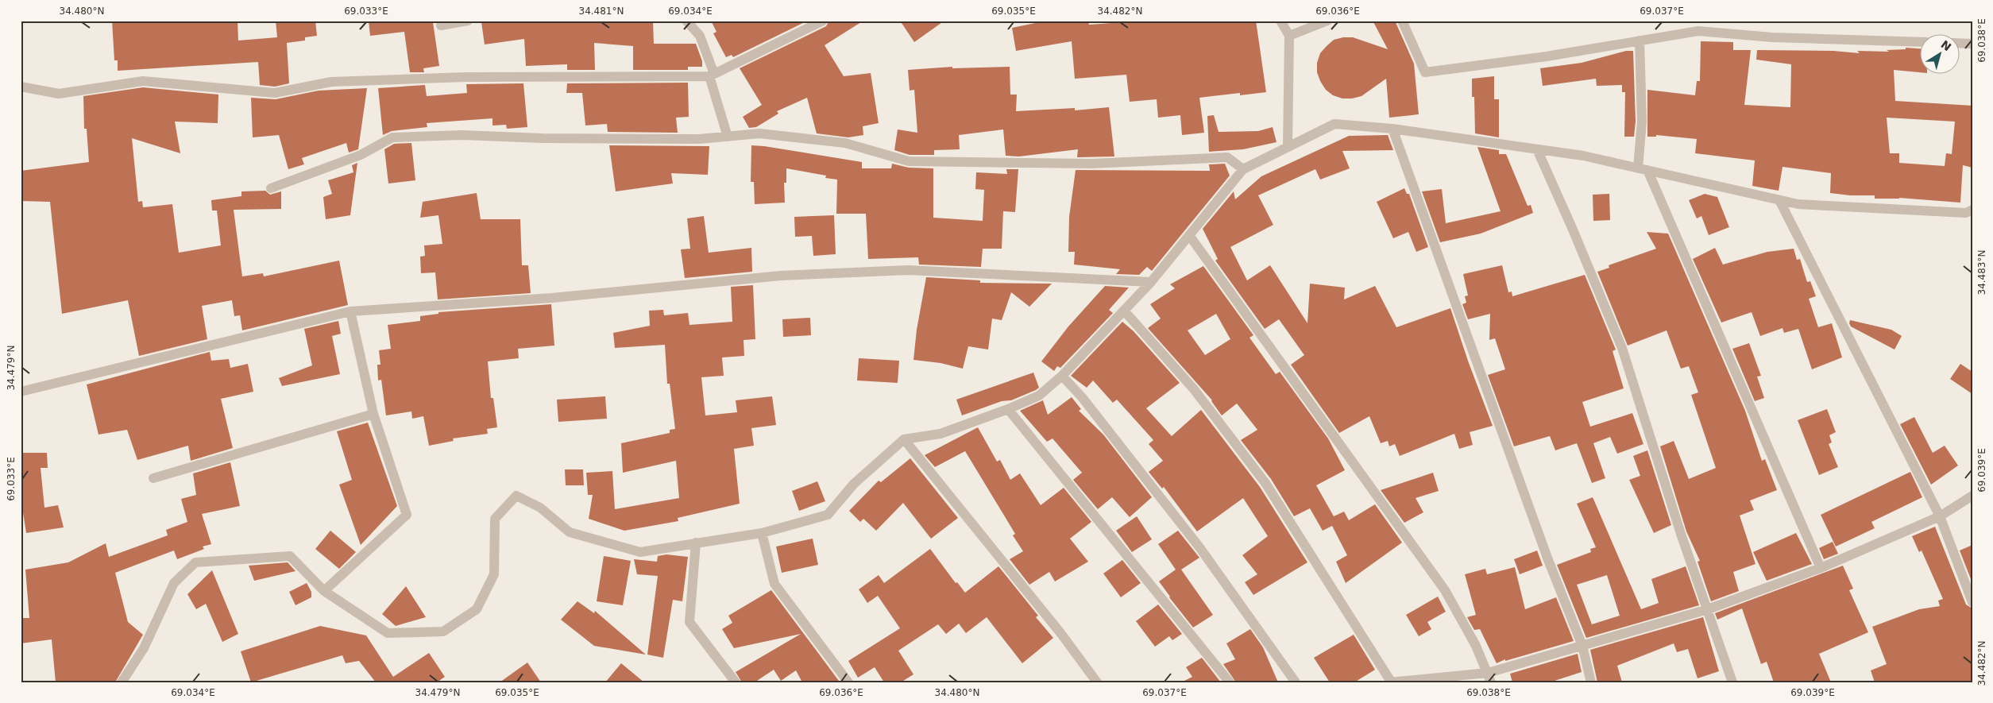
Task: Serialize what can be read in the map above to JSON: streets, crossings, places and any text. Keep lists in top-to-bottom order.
{
  "north": "top right",
  "coordinates": [
    "34.480°N",
    "69.033°E",
    "34.481°N",
    "69.034°E",
    "69.035°E",
    "34.482°N",
    "69.036°E",
    "69.037°E",
    "69.038°E",
    "34.483°N",
    "34.479°N",
    "69.039°E"
  ]
}
